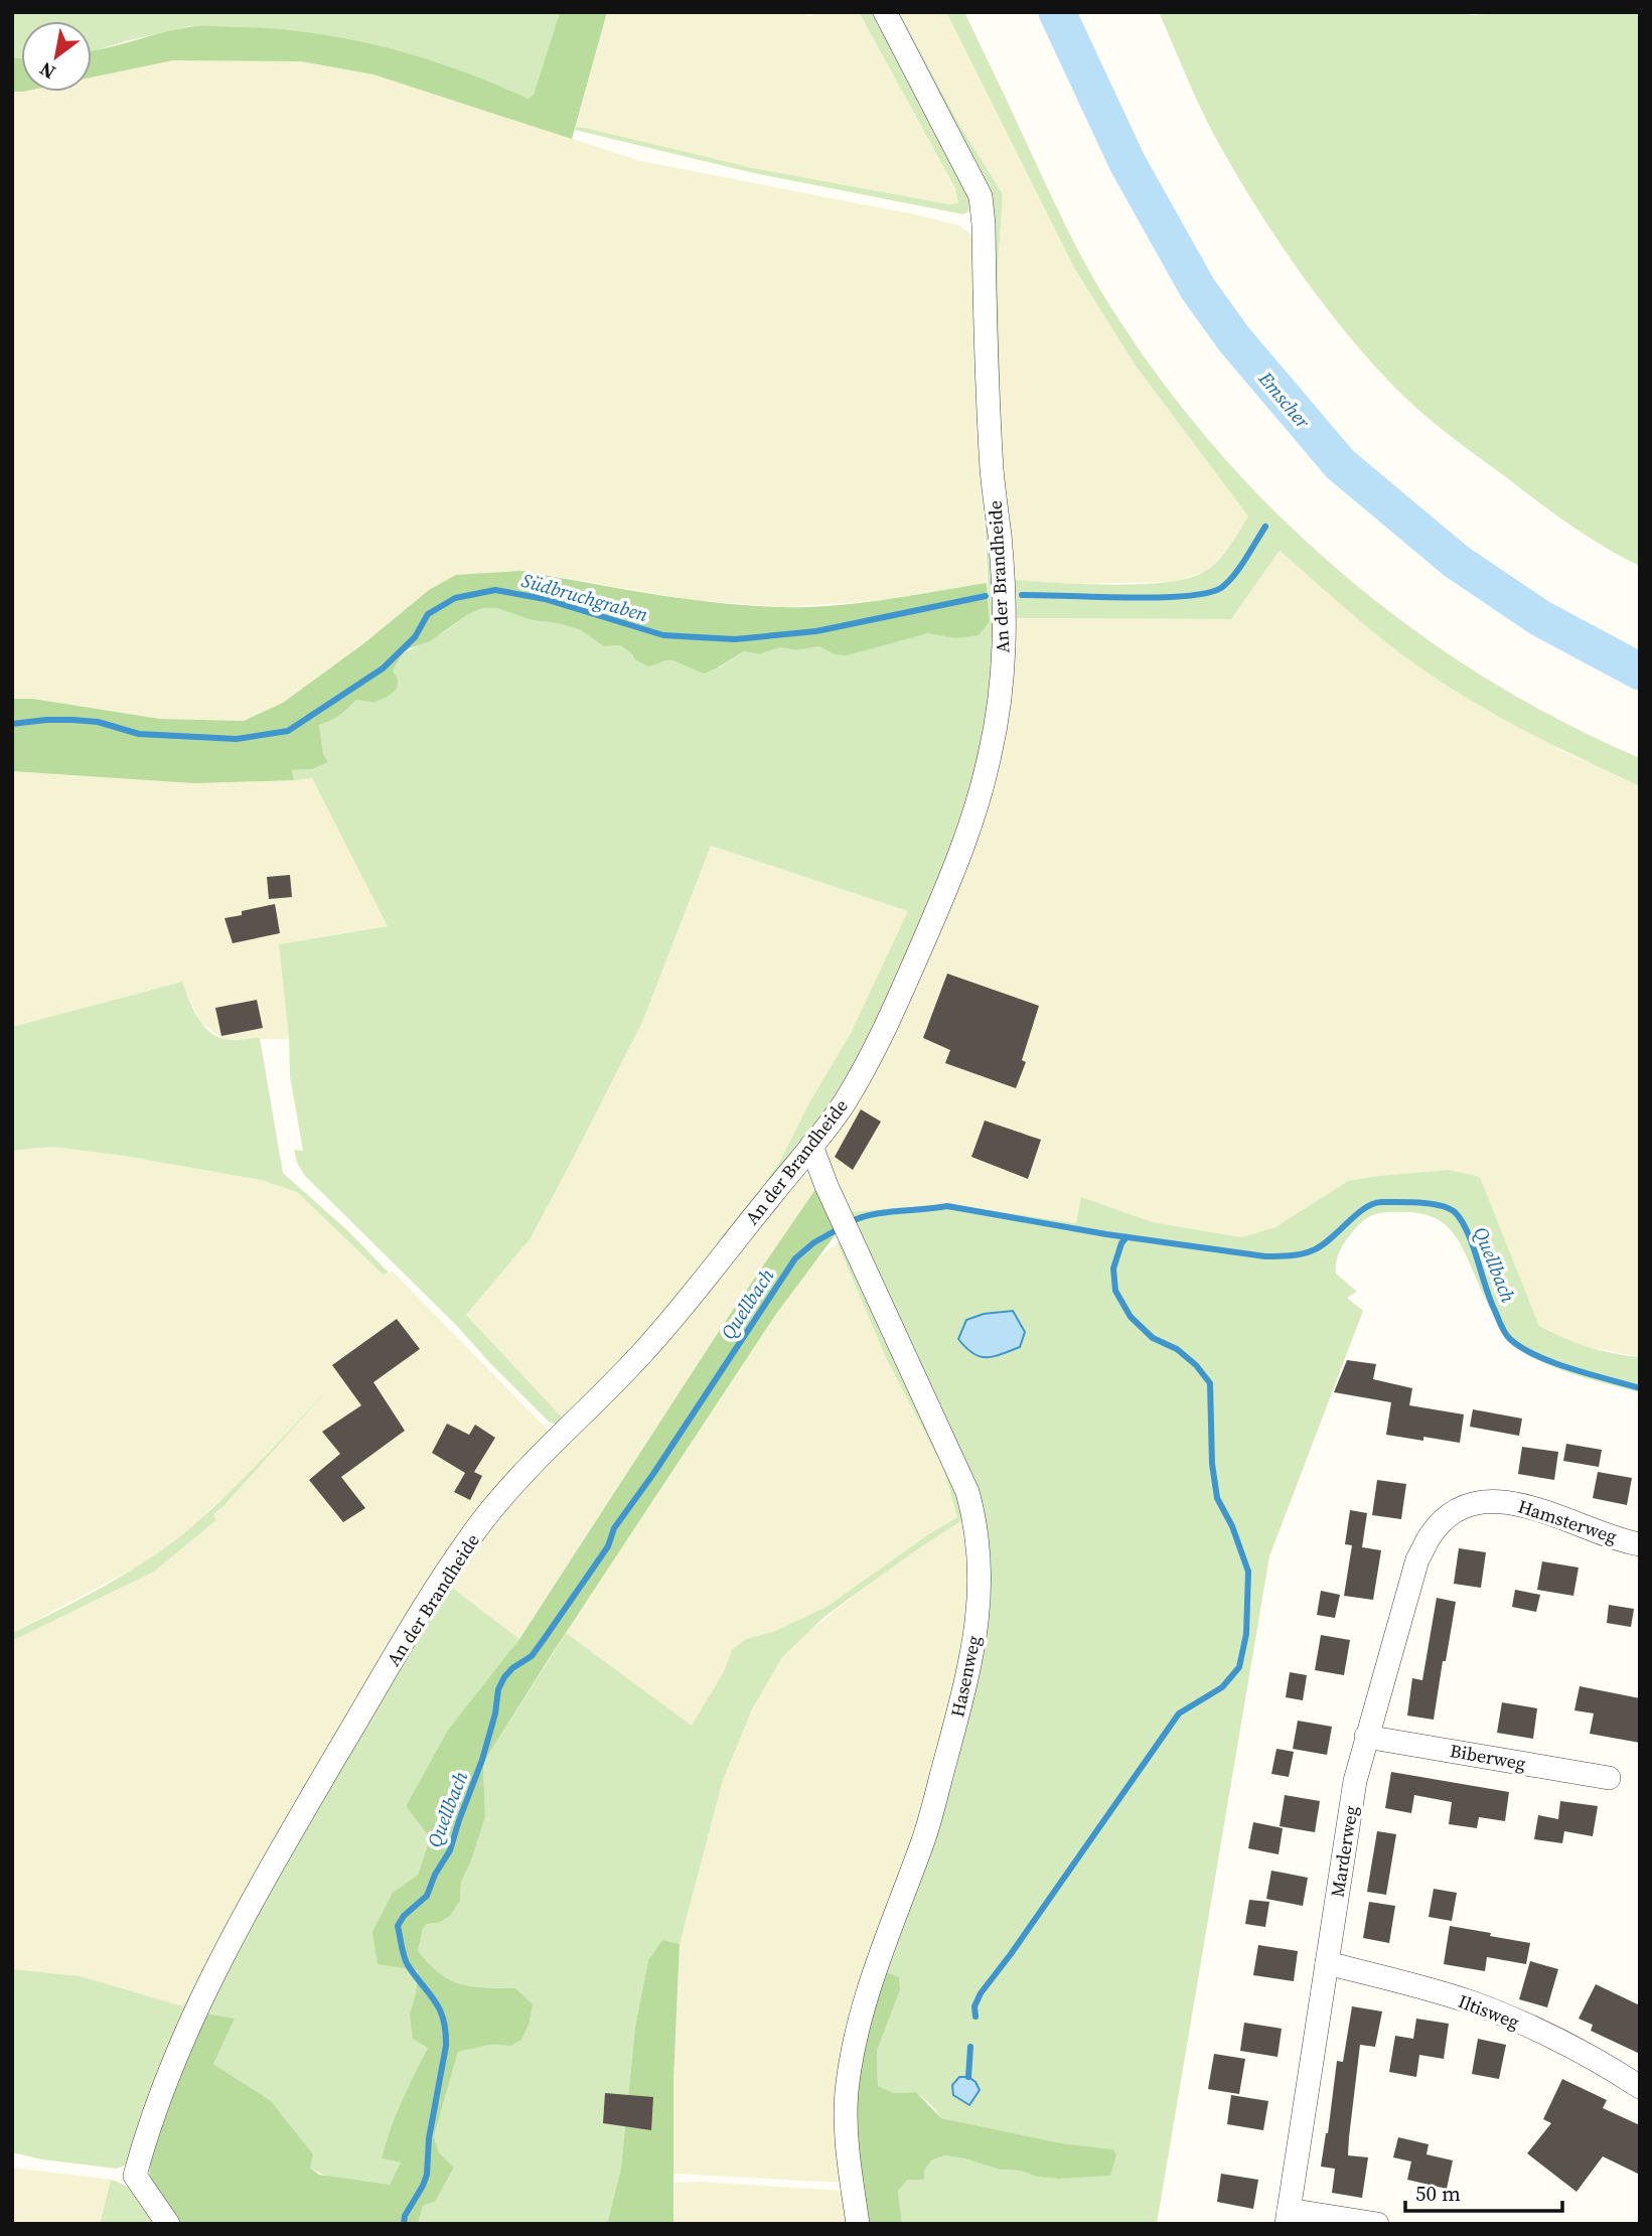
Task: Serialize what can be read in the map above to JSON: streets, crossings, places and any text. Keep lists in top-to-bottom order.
{
  "streets": {
    "street": [
      "An der Brandheide",
      "Hamsterweg",
      "Hasenweg",
      "Biberweg",
      "Marderweg",
      "Iltisweg"
    ]
  },
  "crossings": [
    ["An der Brandheide", "Hasenweg"],
    ["Hamsterweg", "Marderweg"],
    ["Biberweg", "Marderweg"],
    ["Marderweg", "Iltisweg"]
  ],
  "water": ["Emscher", "Südbruchgraben", "Quellbach"],
  "scale_bar": "50 m",
  "north": "bottom left"
}
